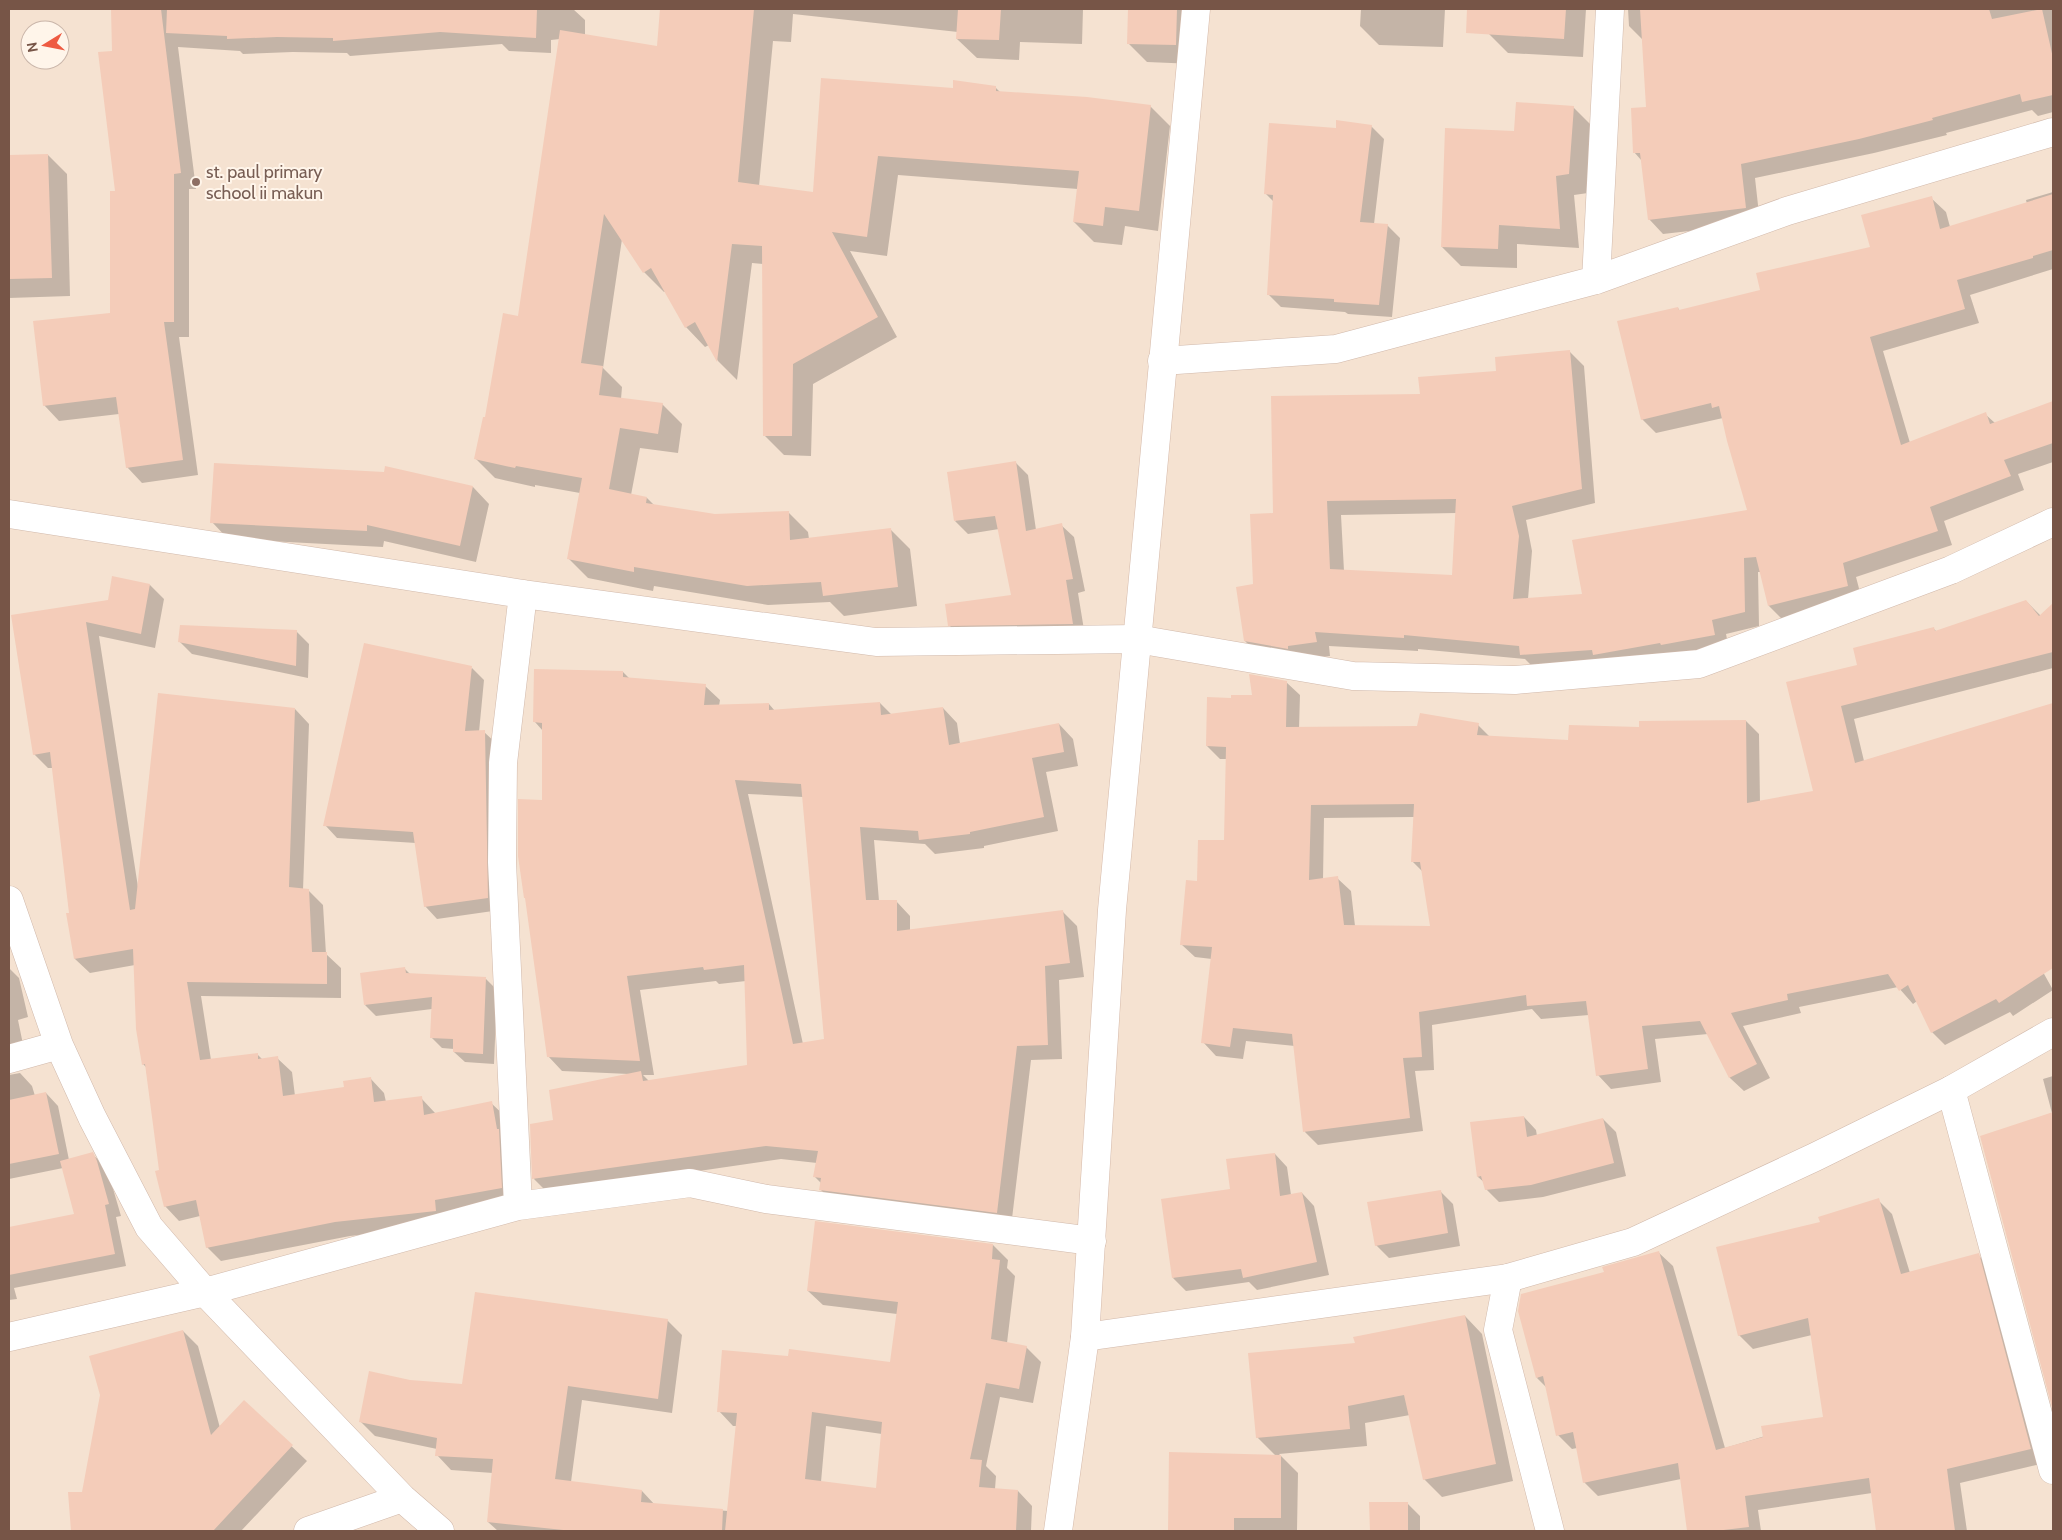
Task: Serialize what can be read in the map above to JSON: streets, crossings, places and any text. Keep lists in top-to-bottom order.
{
  "places": ["st. paul primary school ii makun"],
  "north": "left"
}
